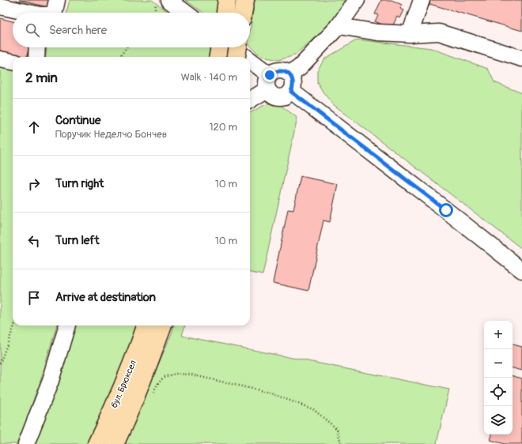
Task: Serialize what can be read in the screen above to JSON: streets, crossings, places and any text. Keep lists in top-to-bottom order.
{
  "streets": {
    "main road": ["бул. Брюксел"]
  },
  "page": {
    "search": "Search here",
    "heading": ["2 min", "Walk · 140 m"],
    "list": [
      ["Continue", "Поручик Неделчо Бончев", "120 m"],
      ["Turn right", "10 m"],
      ["Turn left", "10 m"],
      "Arrive at destination"
    ],
    "map_buttons": ["+", "−"]
  }
}
